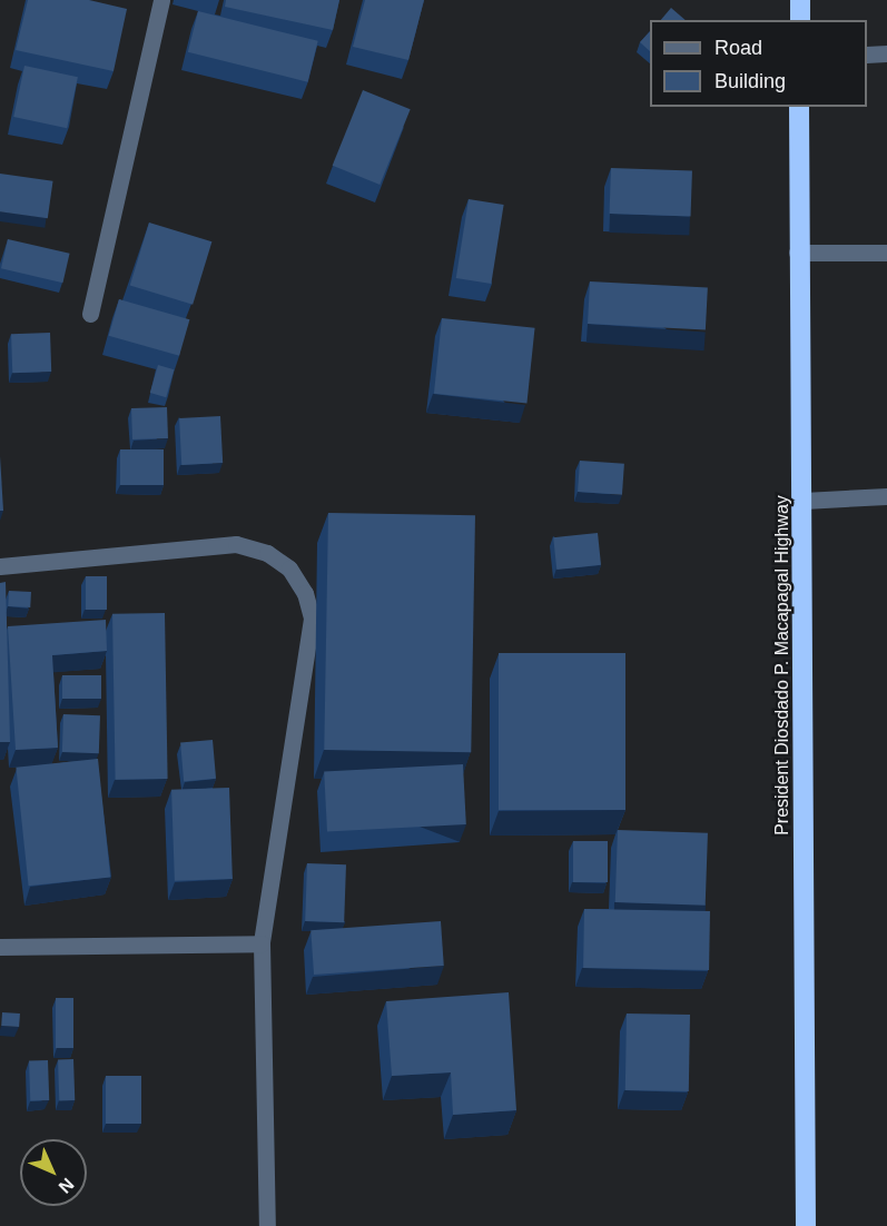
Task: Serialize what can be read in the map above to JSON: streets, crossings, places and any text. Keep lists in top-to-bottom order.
{
  "streets": {
    "highway": ["President Diosdado P. Macapagal Highway"]
  },
  "legend": ["Road", "Building"],
  "north": "bottom right"
}
